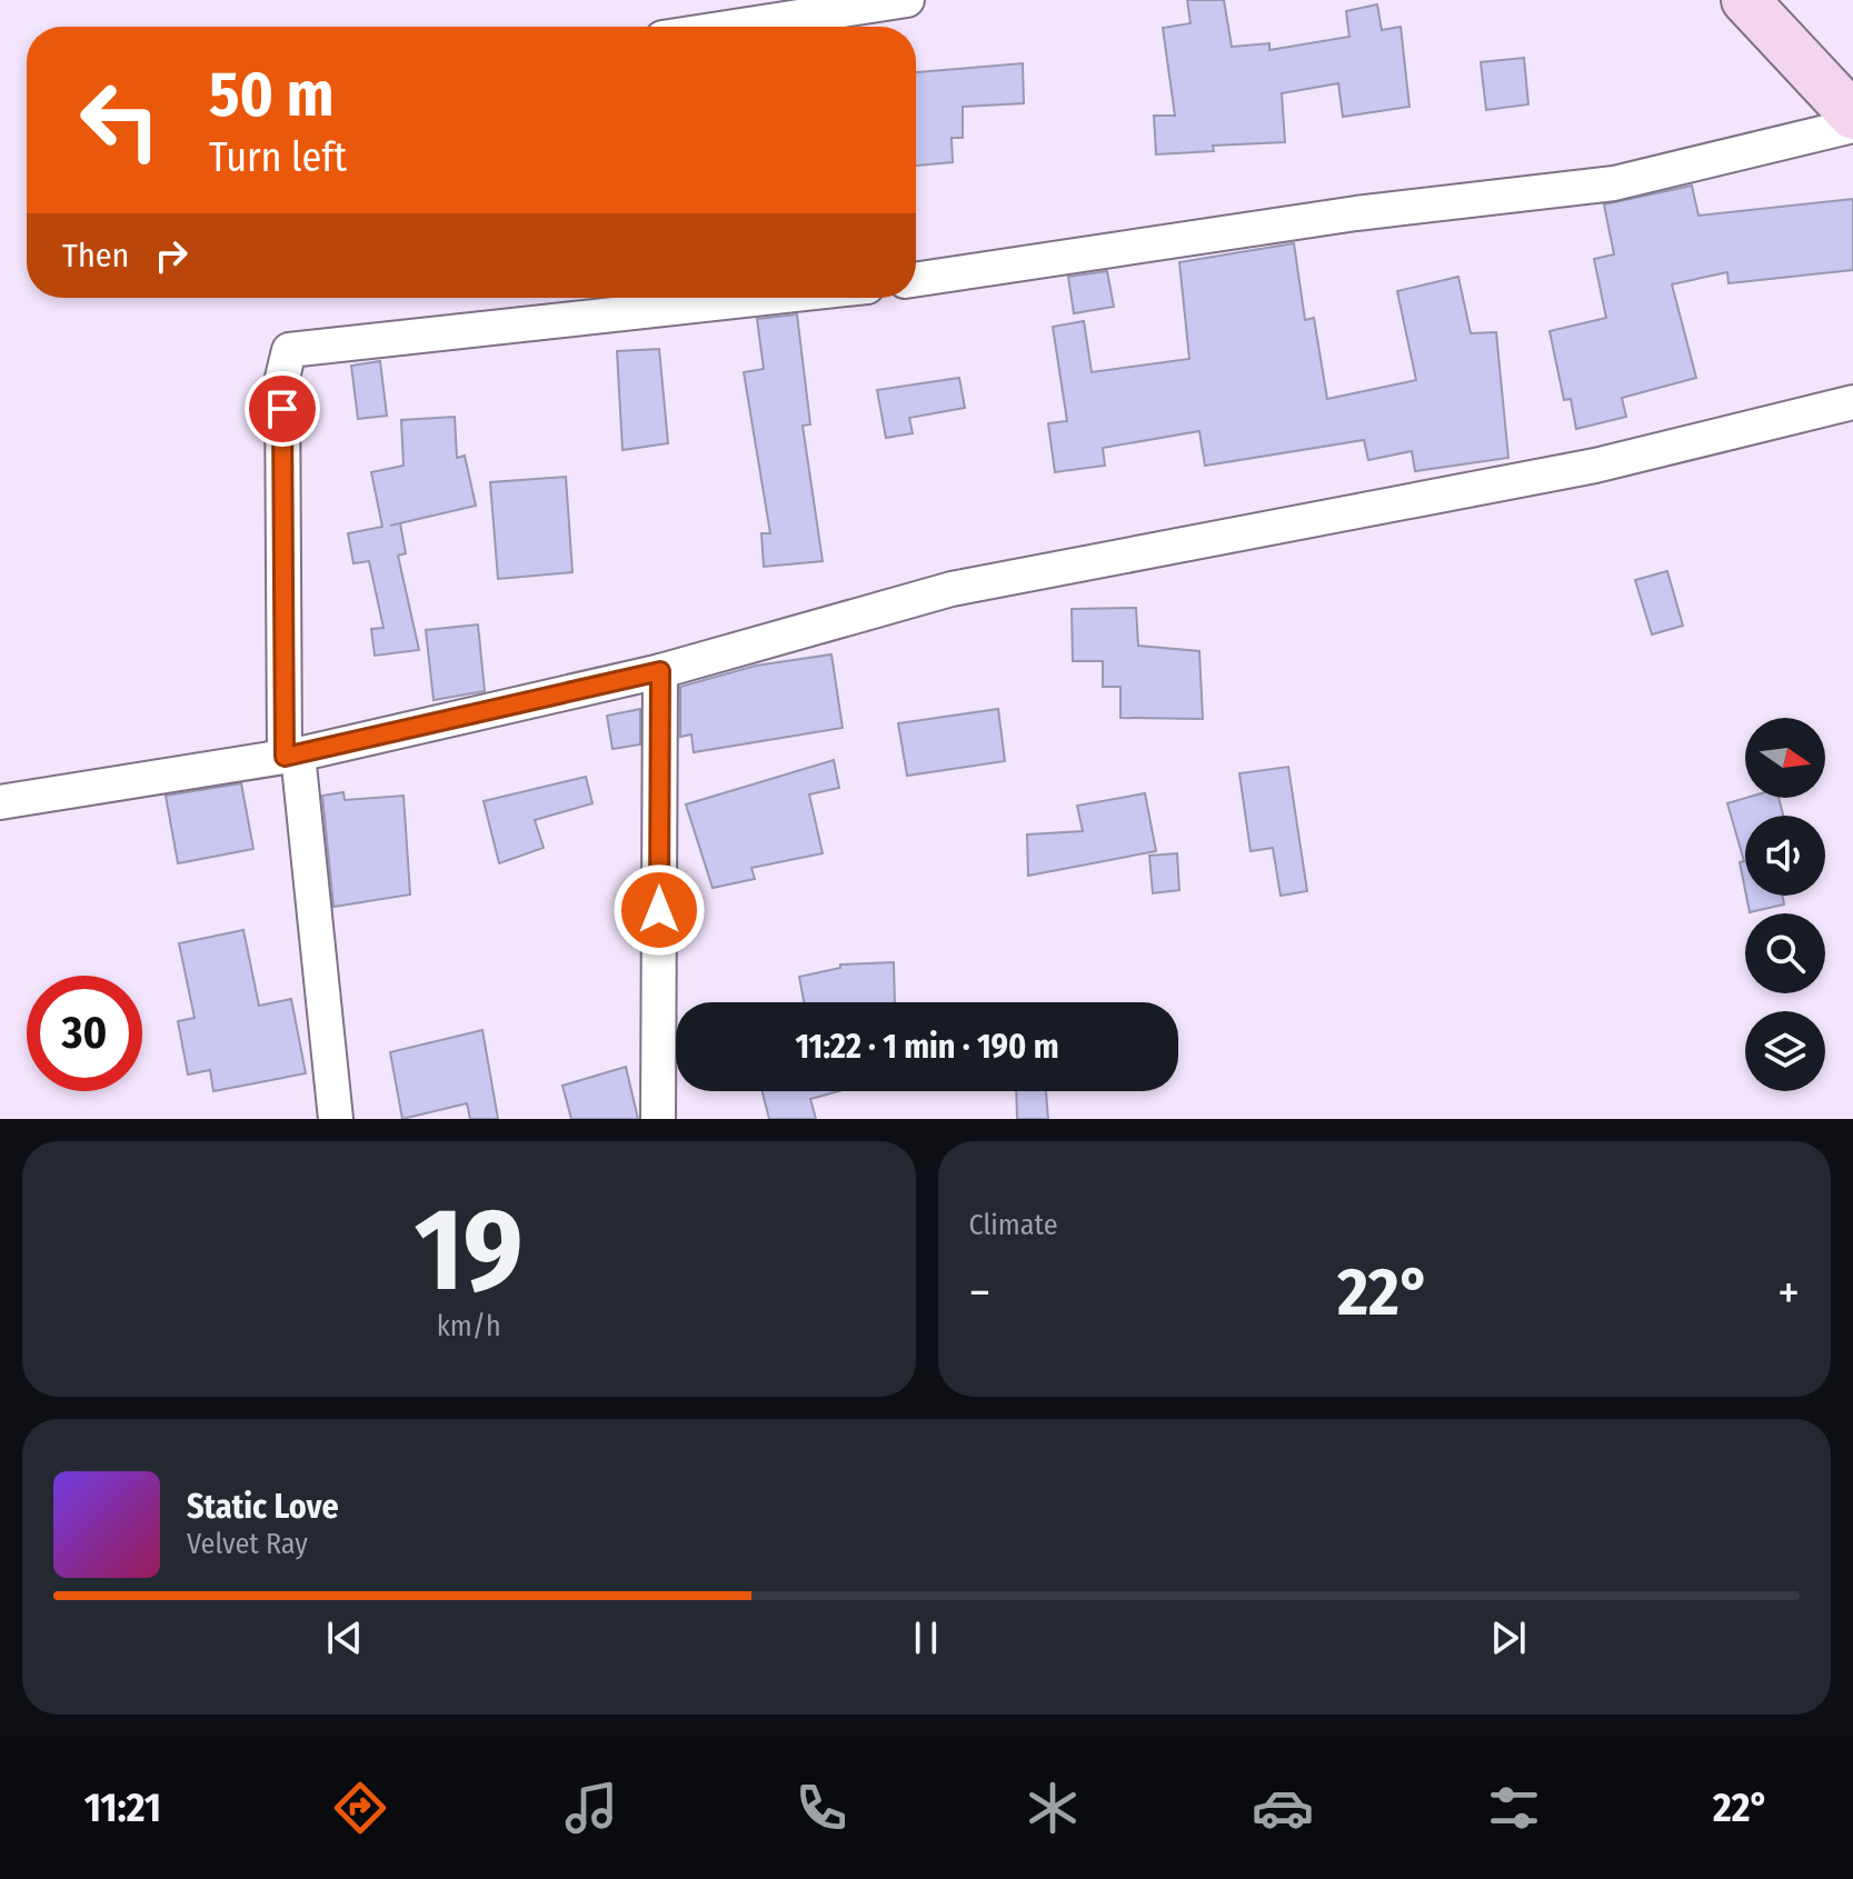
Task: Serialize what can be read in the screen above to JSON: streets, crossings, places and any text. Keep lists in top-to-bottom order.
{
  "north": "right",
  "page": {
    "turn": ["50 m", "Turn left"],
    "then": "Then",
    "limit": "30",
    "trip": "11:22 · 1 min · 190 m",
    "tile": [
      ["19", "km/h"],
      "Climate"
    ],
    "heat": ["−", "22°", "+"],
    "song": ["Static Love", "Velvet Ray"],
    "tabs": ["11:21", "22°"]
  }
}
